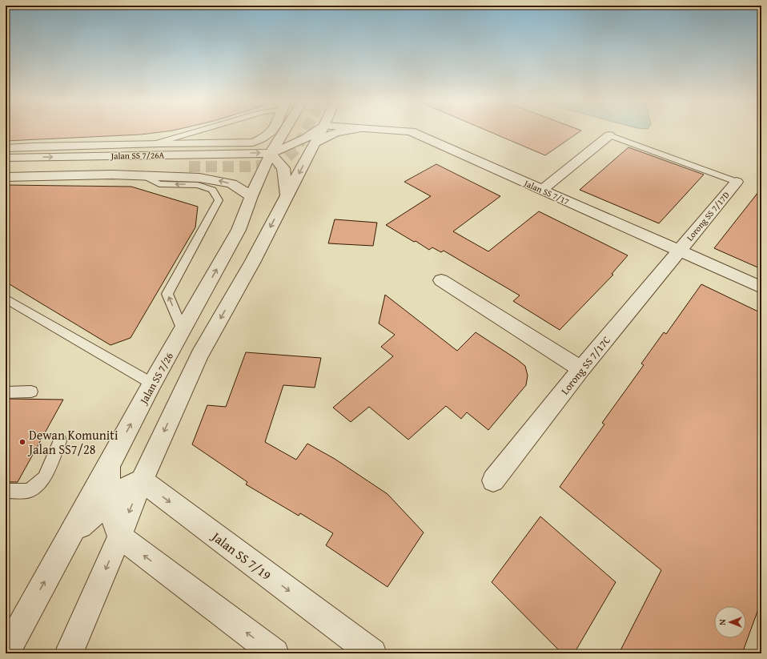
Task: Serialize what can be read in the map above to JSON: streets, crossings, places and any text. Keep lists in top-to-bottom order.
{
  "streets": {
    "street": [
      "Jalan SS 7/26A",
      "Jalan SS 7/17",
      "Lorong SS 7/17D",
      "Lorong SS 7/17C",
      "Jalan SS 7/26",
      "Jalan SS 7/19"
    ]
  },
  "crossings": [
    ["Jalan SS 7/26A", "Jalan SS 7/26"],
    ["Jalan SS 7/17", "Lorong SS 7/17D"],
    ["Jalan SS 7/17", "Lorong SS 7/17C"],
    ["Lorong SS 7/17D", "Lorong SS 7/17C"]
  ],
  "places": ["Dewan Komuniti Jalan SS7/28"],
  "north": "left"
}
